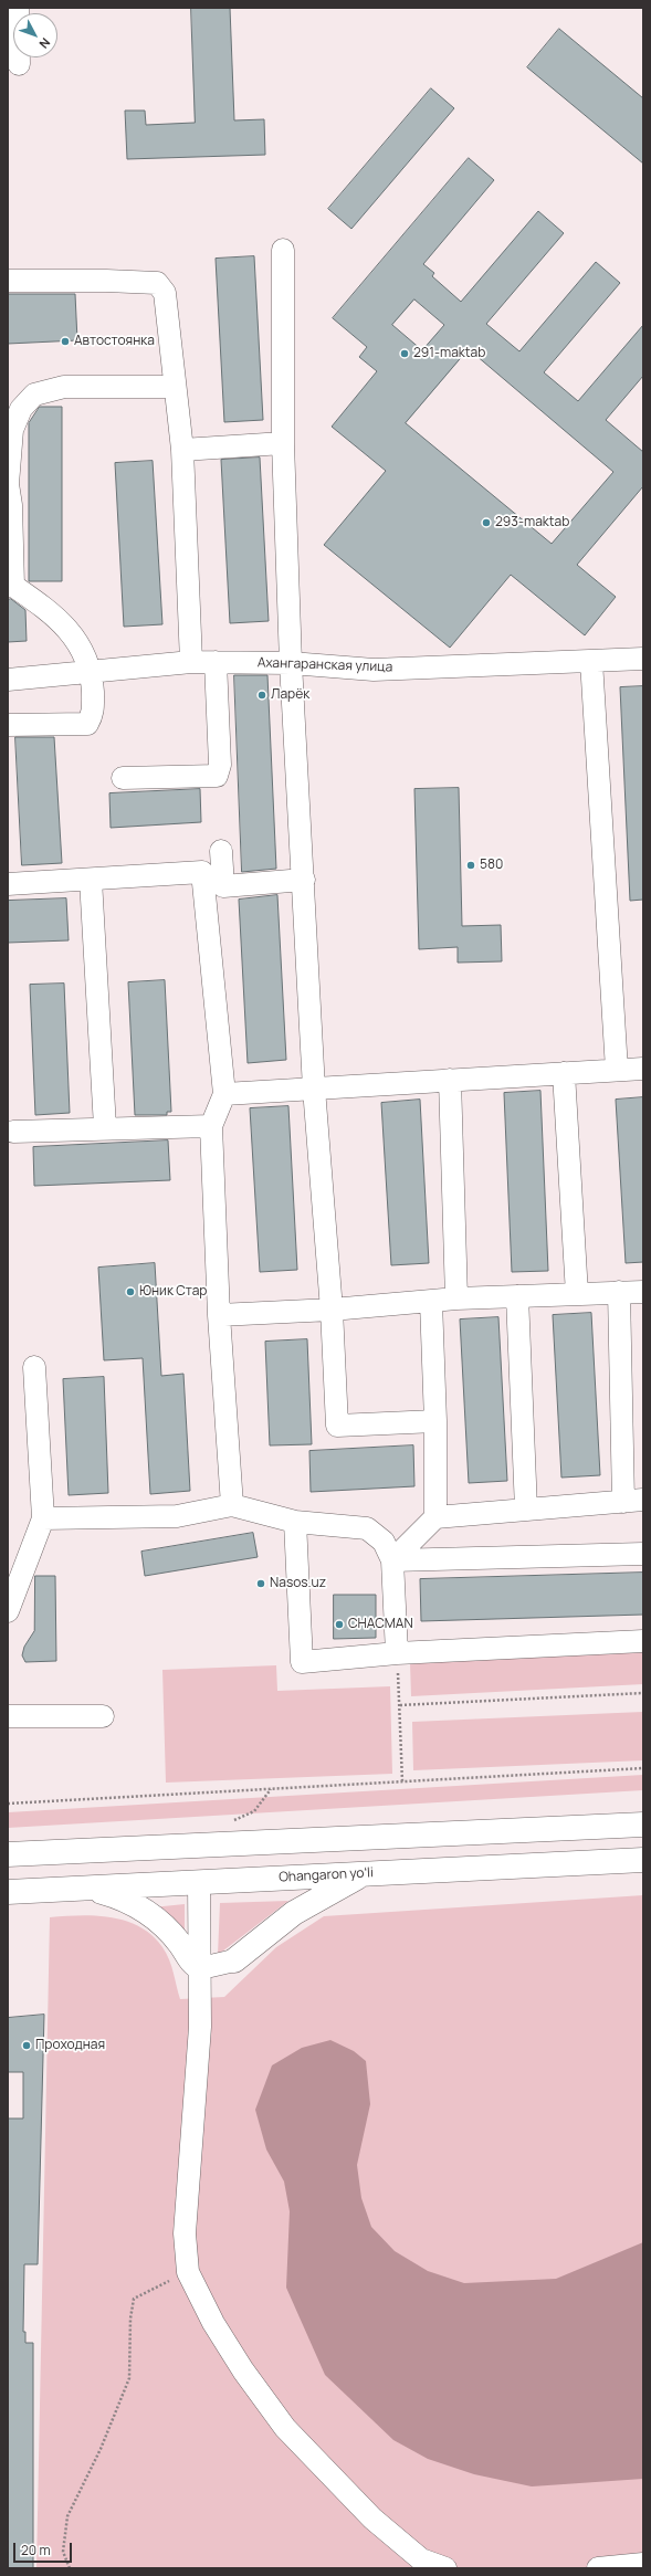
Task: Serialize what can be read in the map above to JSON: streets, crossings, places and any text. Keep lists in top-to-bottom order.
{
  "streets": {
    "highway": ["Ohangaron yoʻli"],
    "street": ["Ахангаранская улица"]
  },
  "places": [
    "Автостоянка",
    "291-maktab",
    "293-maktab",
    "Ларёк",
    "580",
    "Юник Стар",
    "Nasos.uz",
    "CHACMAN",
    "Проходная"
  ],
  "scale_bar": "20 m",
  "north": "bottom right"
}
